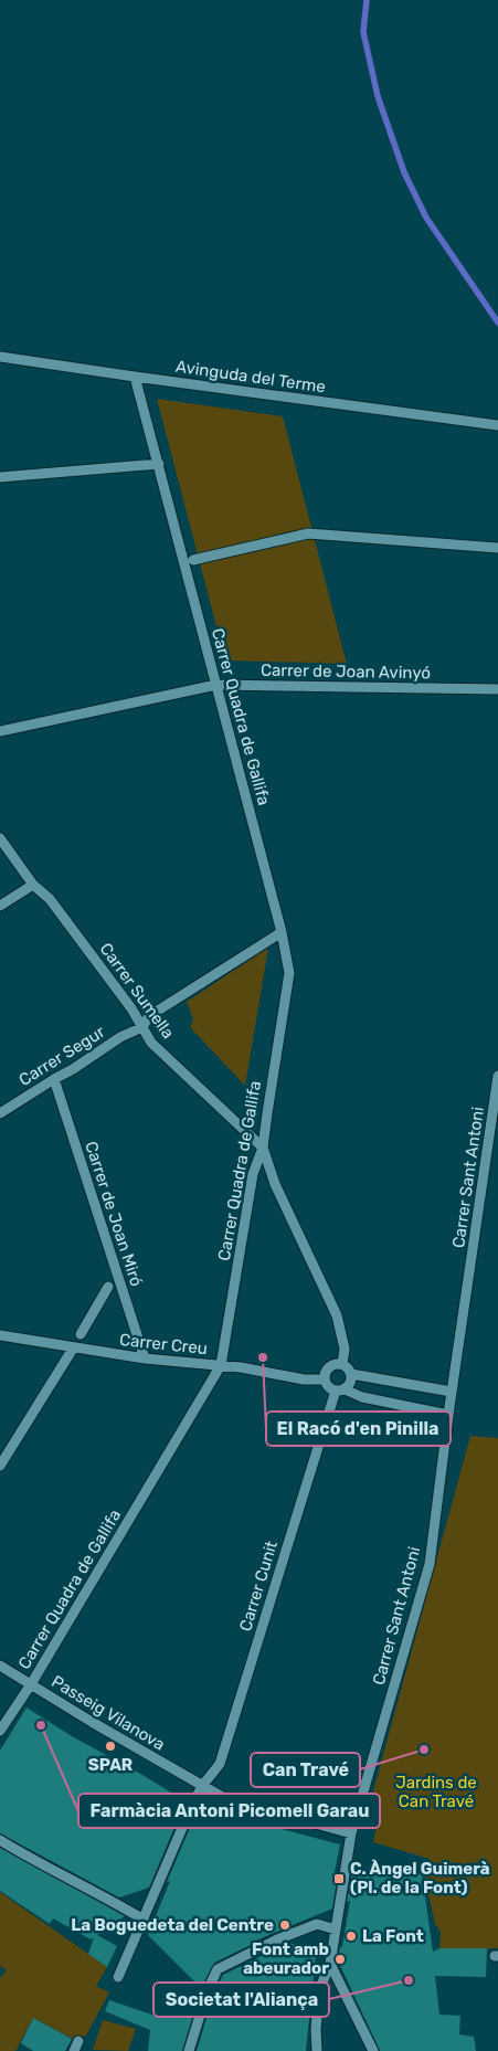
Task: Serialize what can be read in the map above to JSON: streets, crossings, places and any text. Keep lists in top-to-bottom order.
{
  "streets": {
    "street": [
      "Avinguda del Terme",
      "Carrer de Joan Avinyó",
      "Carrer Quadra de Gallifa",
      "Carrer Sumella",
      "Carrer Segur",
      "Carrer Sant Antoni",
      "Carrer de Joan Miró",
      "Carrer Creu",
      "Carrer Cunit",
      "Passeig Vilanova"
    ]
  },
  "crossings": [
    ["Avinguda del Terme", "Carrer Quadra de Gallifa"],
    ["Carrer de Joan Avinyó", "Carrer Quadra de Gallifa"],
    ["Carrer Quadra de Gallifa", "Carrer Sumella"],
    ["Carrer Quadra de Gallifa", "Carrer Segur"],
    ["Carrer Quadra de Gallifa", "Carrer Creu"],
    ["Carrer Quadra de Gallifa", "Passeig Vilanova"],
    ["Carrer Sumella", "Carrer Segur"],
    ["Carrer Sumella", "Carrer Creu"],
    ["Carrer Sumella", "Carrer Cunit"],
    ["Carrer Segur", "Carrer de Joan Miró"],
    ["Carrer Sant Antoni", "Passeig Vilanova"],
    ["Carrer de Joan Miró", "Carrer Creu"],
    ["Carrer Creu", "Carrer Cunit"],
    ["Carrer Cunit", "Passeig Vilanova"]
  ],
  "parks": ["Jardins de Can Travé"],
  "places": {
    "other": [
      "El Racó d'en Pinilla",
      "Farmàcia Antoni Picomell Garau",
      "SPAR",
      "Can Travé",
      "La Boguedeta del Centre",
      "La Font",
      "Font amb abeurador",
      "Societat l'Aliança"
    ],
    "transit": ["C. Àngel Guimerà (Pl. de la Font)"]
  }
}
